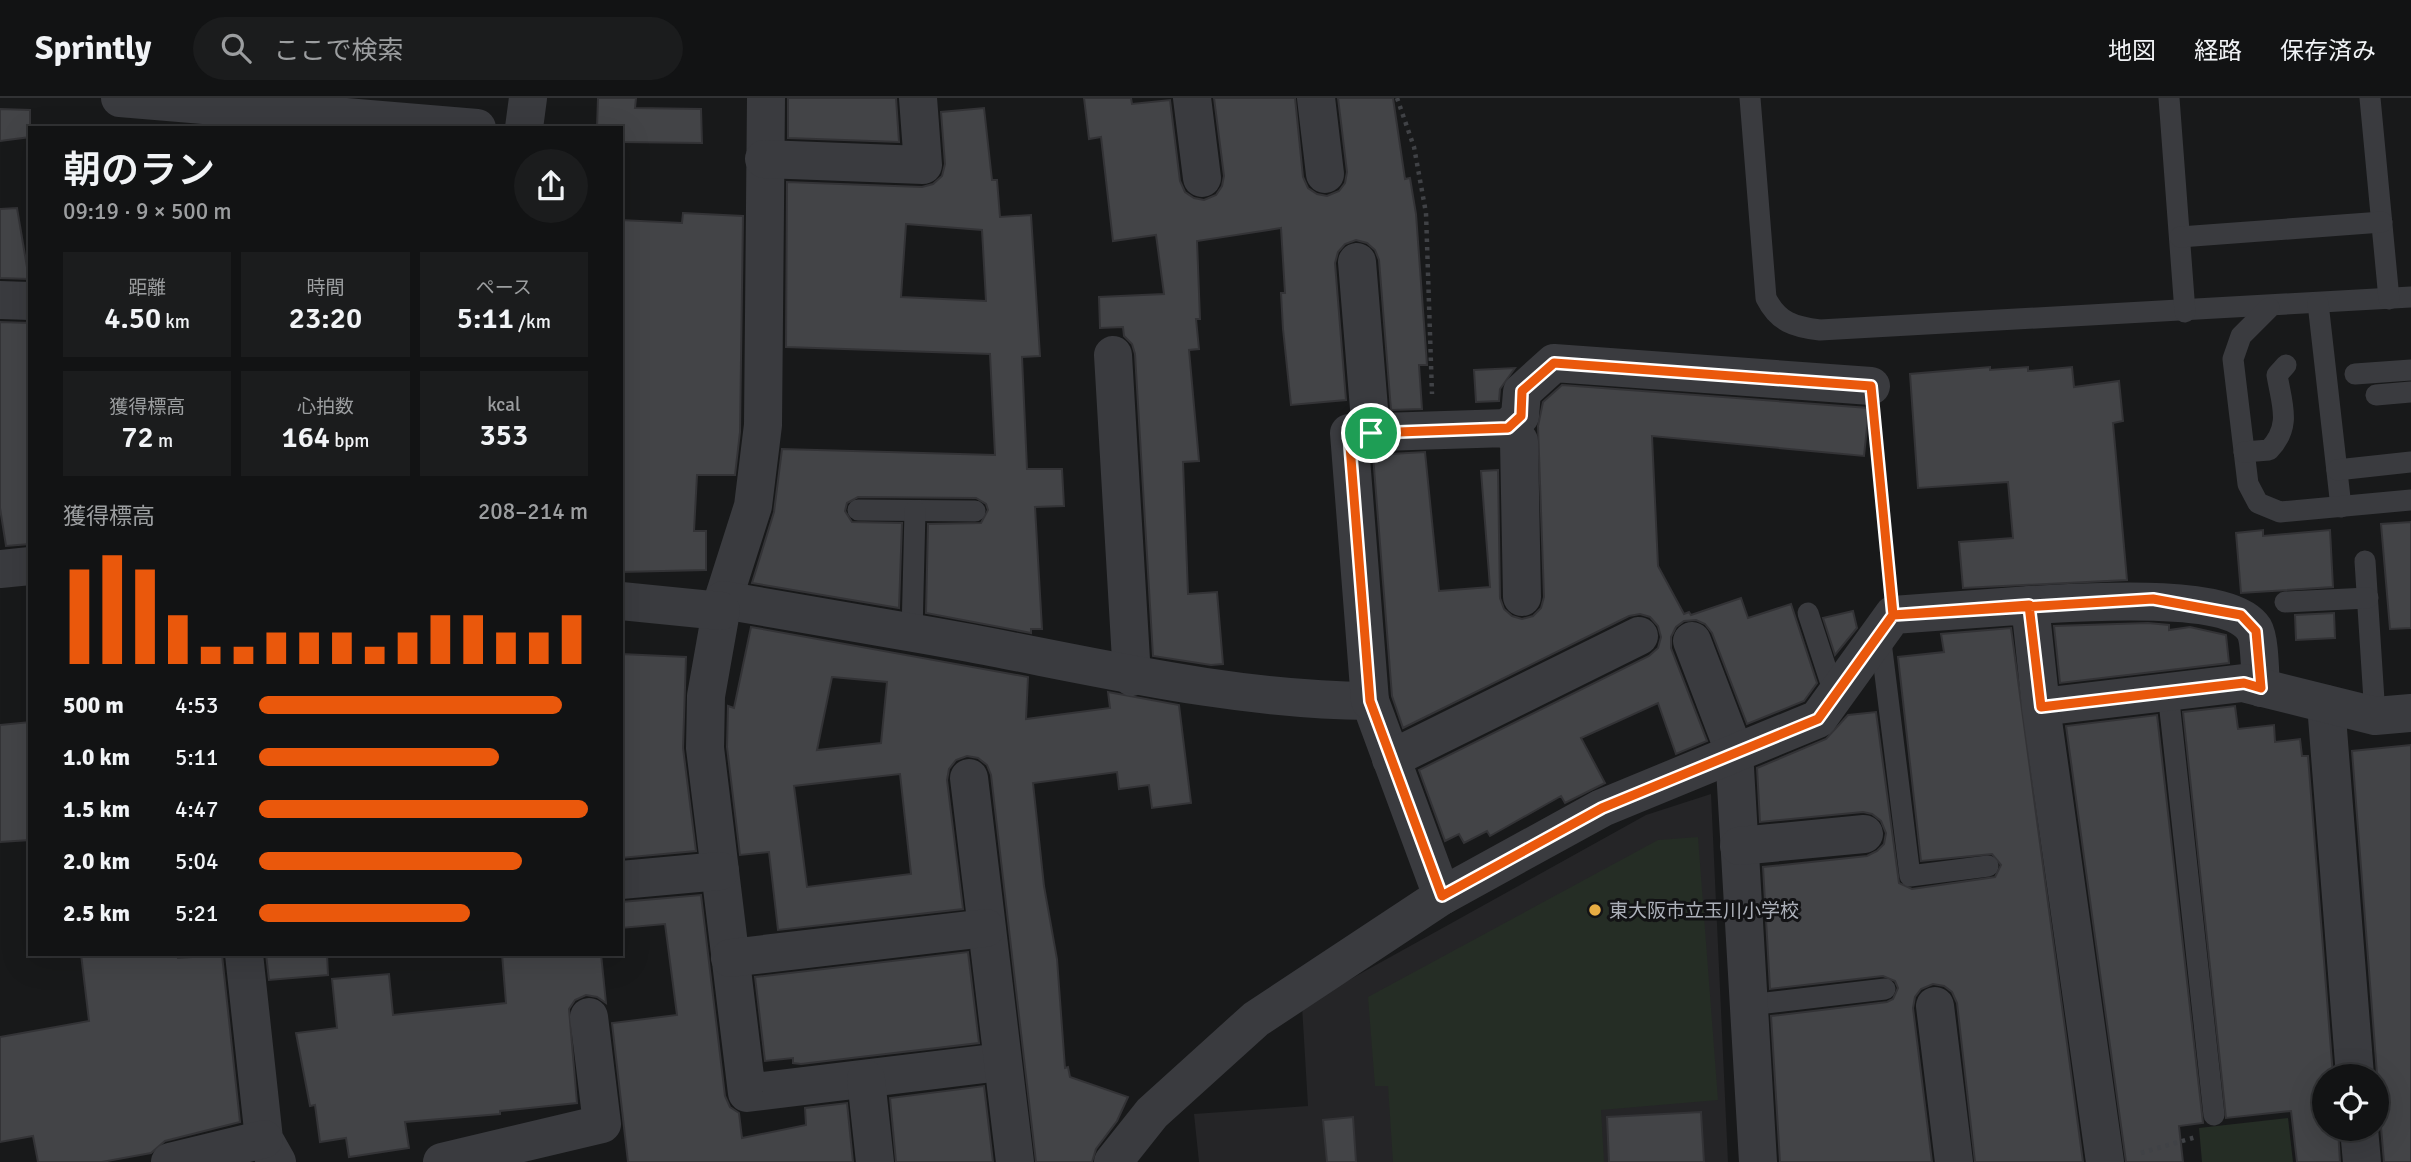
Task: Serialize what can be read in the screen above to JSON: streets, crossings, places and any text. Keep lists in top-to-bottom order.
{
  "places": ["東大阪市立玉川小学校"],
  "page": {
    "header": "Sprintly",
    "search": "ここで検索",
    "nav": ["地図", "経路", "保存済み"],
    "heading": ["朝のラン", "09:19 · 9 × 500 m"],
    "stats": [
      ["距離", "4.50 km"],
      ["時間", "23:20"],
      ["ペース", "5:11 /km"],
      ["獲得標高", "72 m"],
      ["心拍数", "164 bpm"],
      ["kcal", "353"]
    ],
    "chart": ["獲得標高", "208–214 m"],
    "list": [
      {
        "name": "500 m",
        "note": "4:53"
      },
      {
        "name": "1.0 km",
        "note": "5:11"
      },
      {
        "name": "1.5 km",
        "note": "4:47"
      },
      {
        "name": "2.0 km",
        "note": "5:04"
      },
      {
        "name": "2.5 km",
        "note": "5:21"
      }
    ]
  }
}
